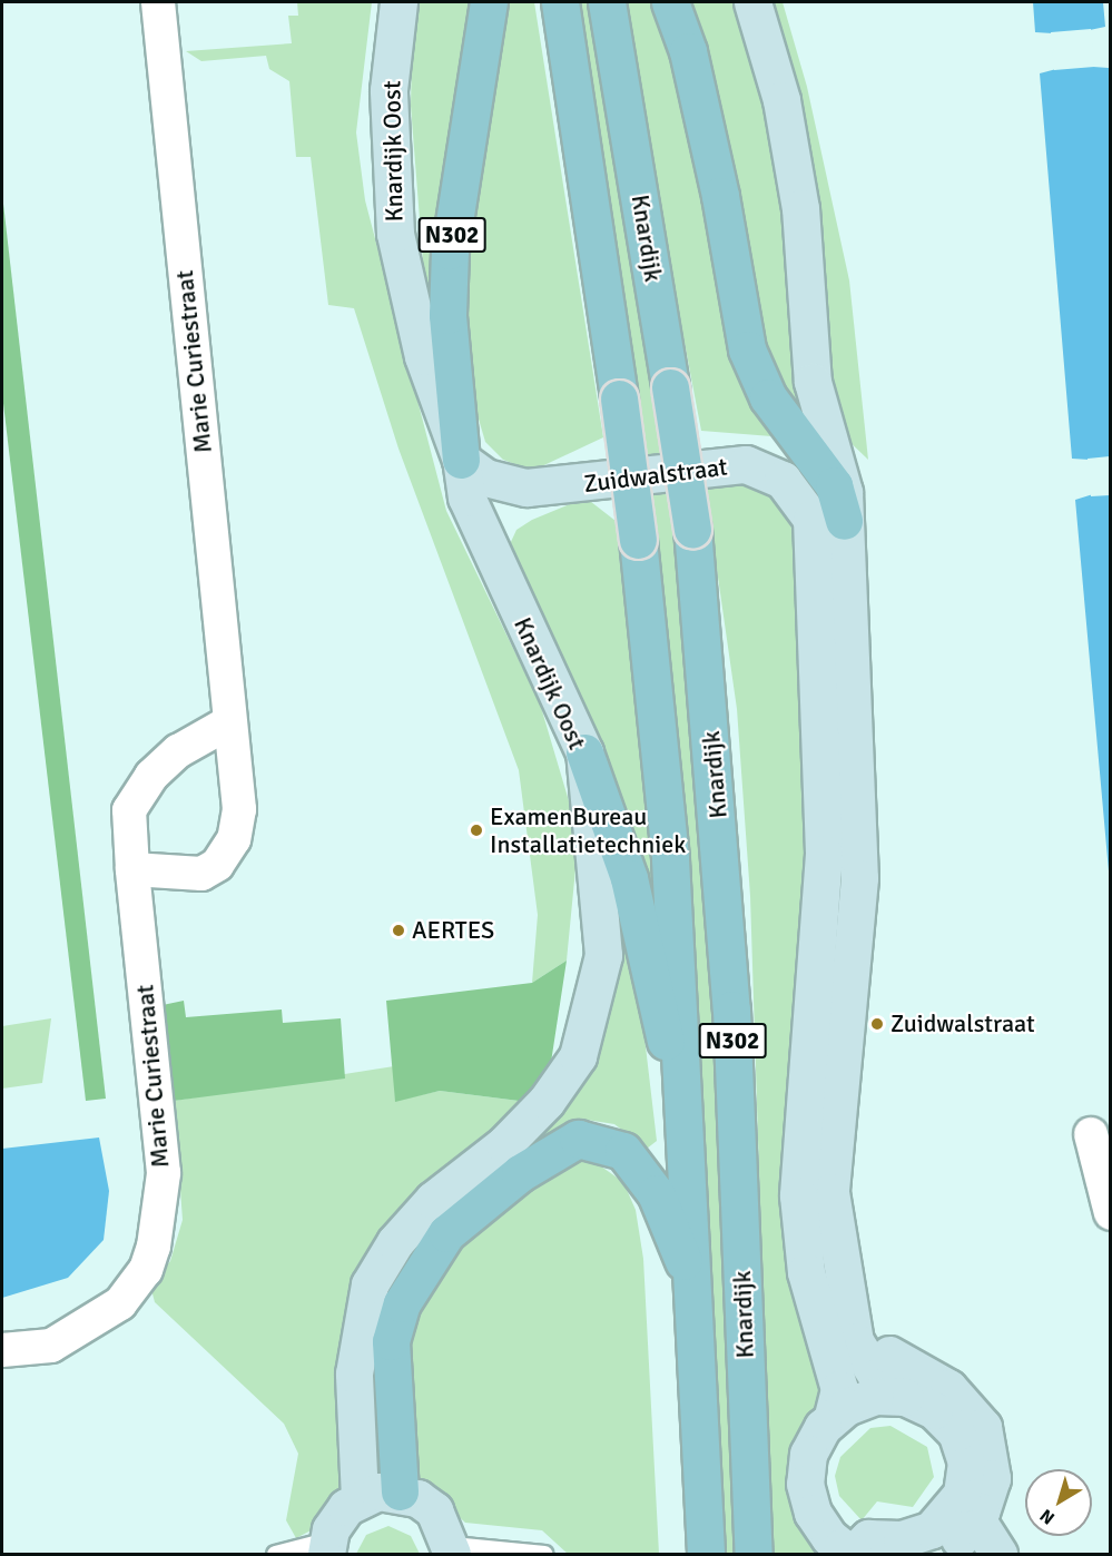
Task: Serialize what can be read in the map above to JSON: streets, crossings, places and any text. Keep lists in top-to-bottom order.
{
  "streets": {
    "main road": ["N302", "Knardijk"],
    "street": ["Knardijk Oost", "Marie Curiestraat", "Zuidwalstraat"]
  },
  "crossings": [
    ["Knardijk Oost", "N302"],
    ["Knardijk Oost", "Zuidwalstraat"],
    ["N302", "Knardijk"],
    ["N302", "Zuidwalstraat"]
  ],
  "places": ["ExamenBureau Installatietechniek", "AERTES", "Zuidwalstraat"],
  "north": "bottom left"
}
